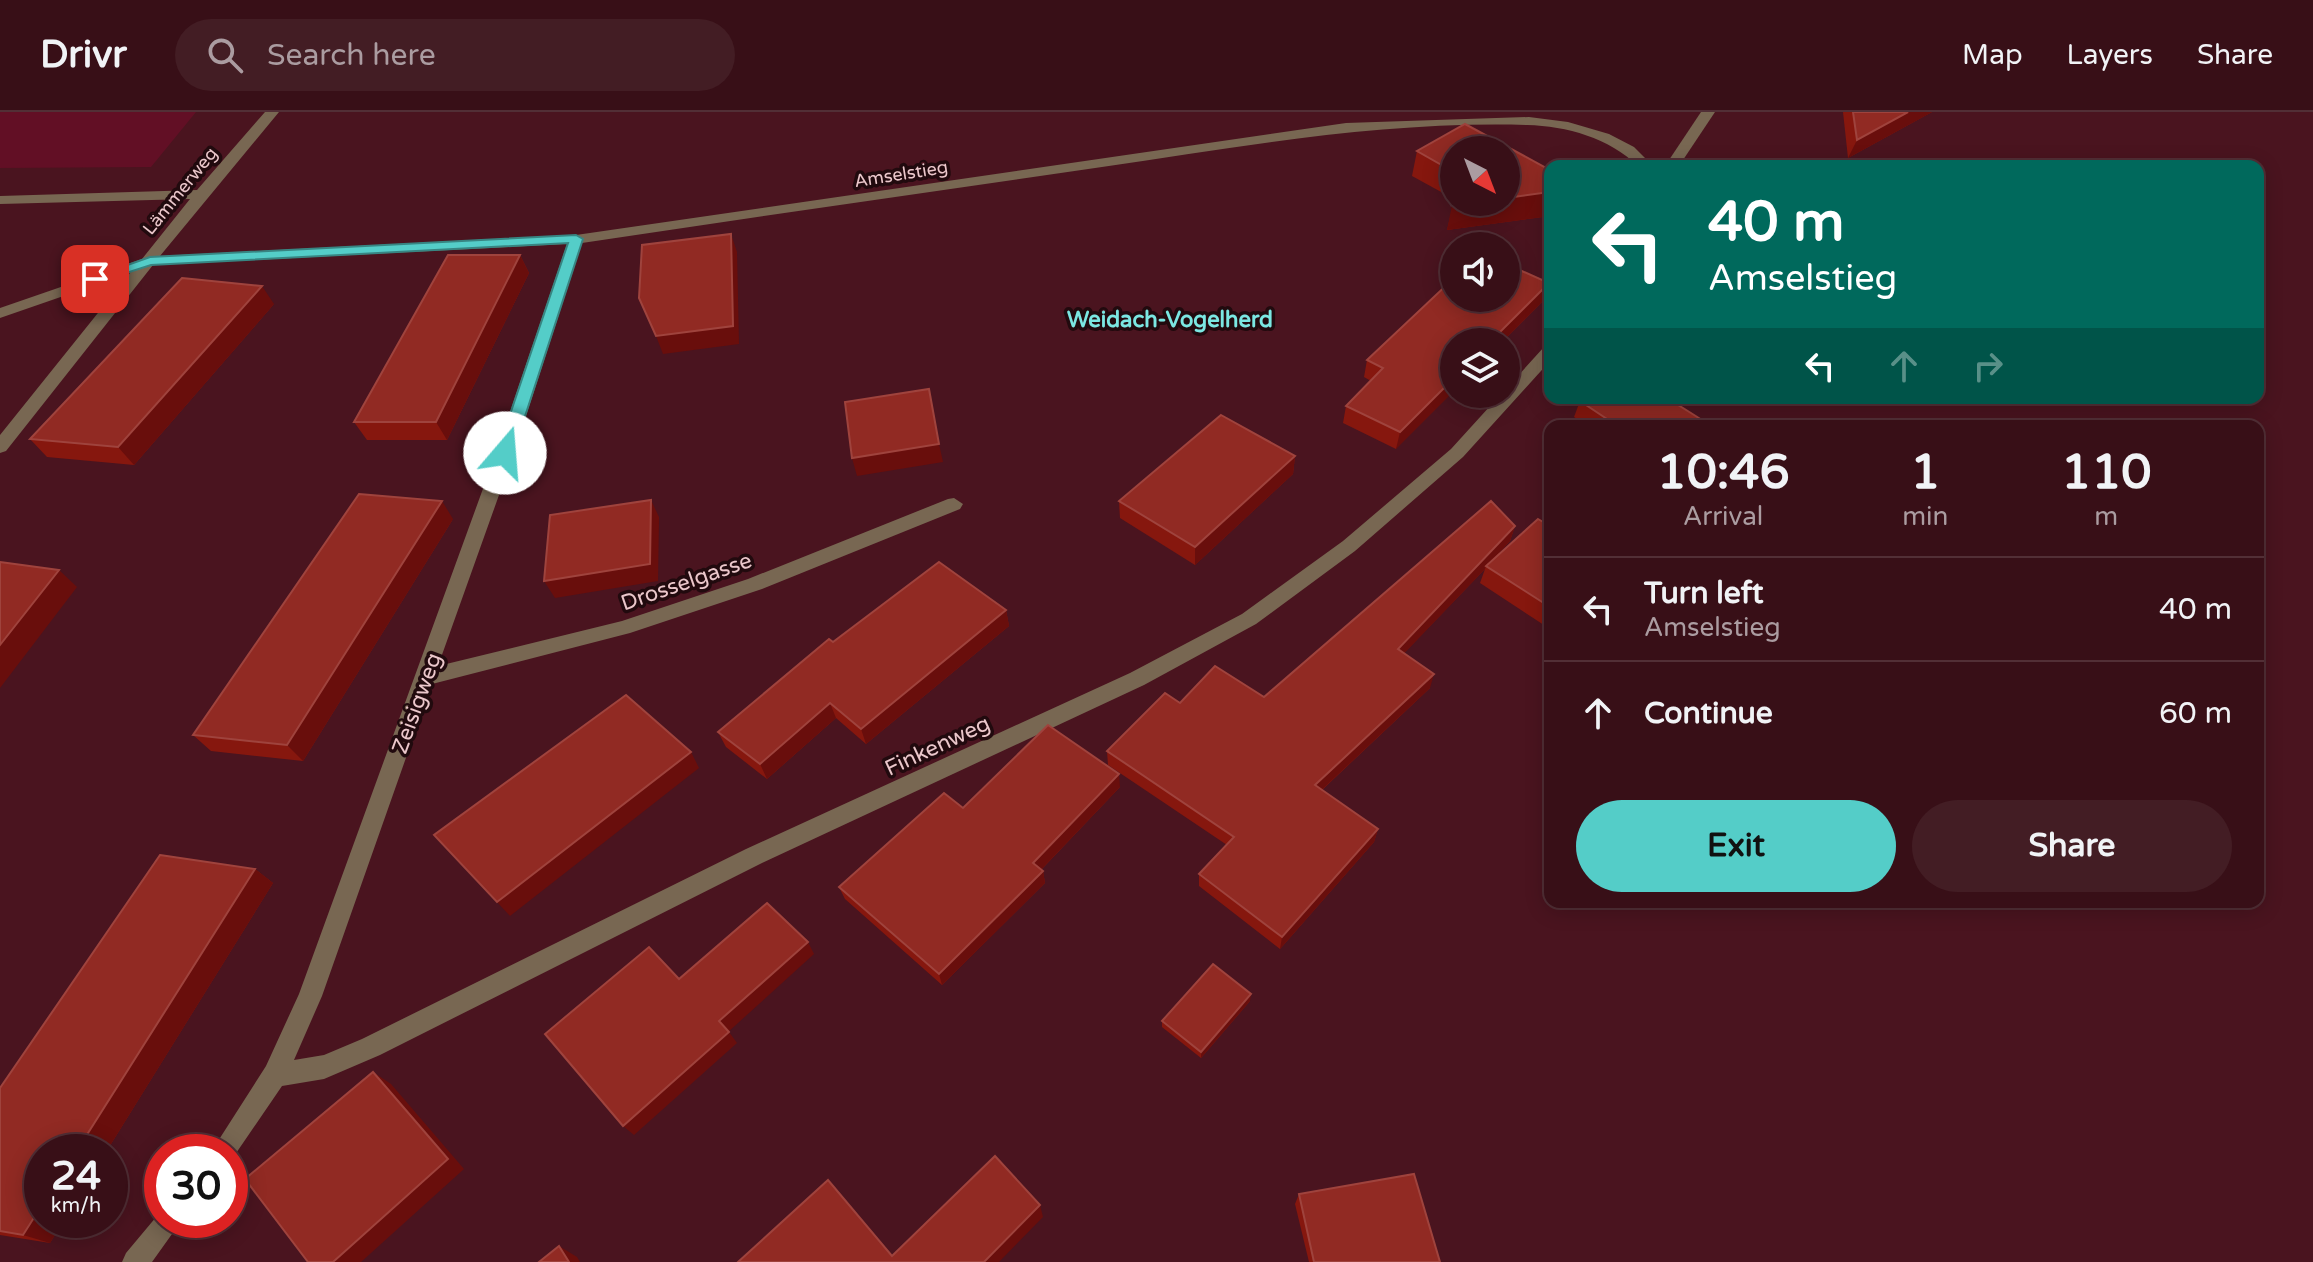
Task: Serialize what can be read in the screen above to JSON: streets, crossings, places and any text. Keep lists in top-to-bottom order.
{
  "streets": {
    "street": [
      "Amselstieg",
      "Lämmerweg",
      "Drosselgasse",
      "Zeisigweg",
      "Finkenweg"
    ]
  },
  "crossings": [
    ["Amselstieg", "Lämmerweg"],
    ["Amselstieg", "Zeisigweg"],
    ["Drosselgasse", "Zeisigweg"],
    ["Zeisigweg", "Finkenweg"]
  ],
  "districts": ["Weidach-Vogelherd"],
  "north": "bottom right",
  "page": {
    "header": "Drivr",
    "search": "Search here",
    "nav": ["Map", "Layers", "Share"],
    "turn": ["40 m", "Amselstieg"],
    "eta": [
      "10:46",
      "Arrival",
      "1",
      "min",
      "110",
      "m"
    ],
    "list": [
      {
        "name": "Turn left",
        "note": "Amselstieg",
        "value": "40 m"
      },
      {
        "name": "Continue",
        "value": "60 m"
      }
    ],
    "buttons": ["Exit", "Share"],
    "speed": "24 km/h",
    "limit": "30"
  }
}
